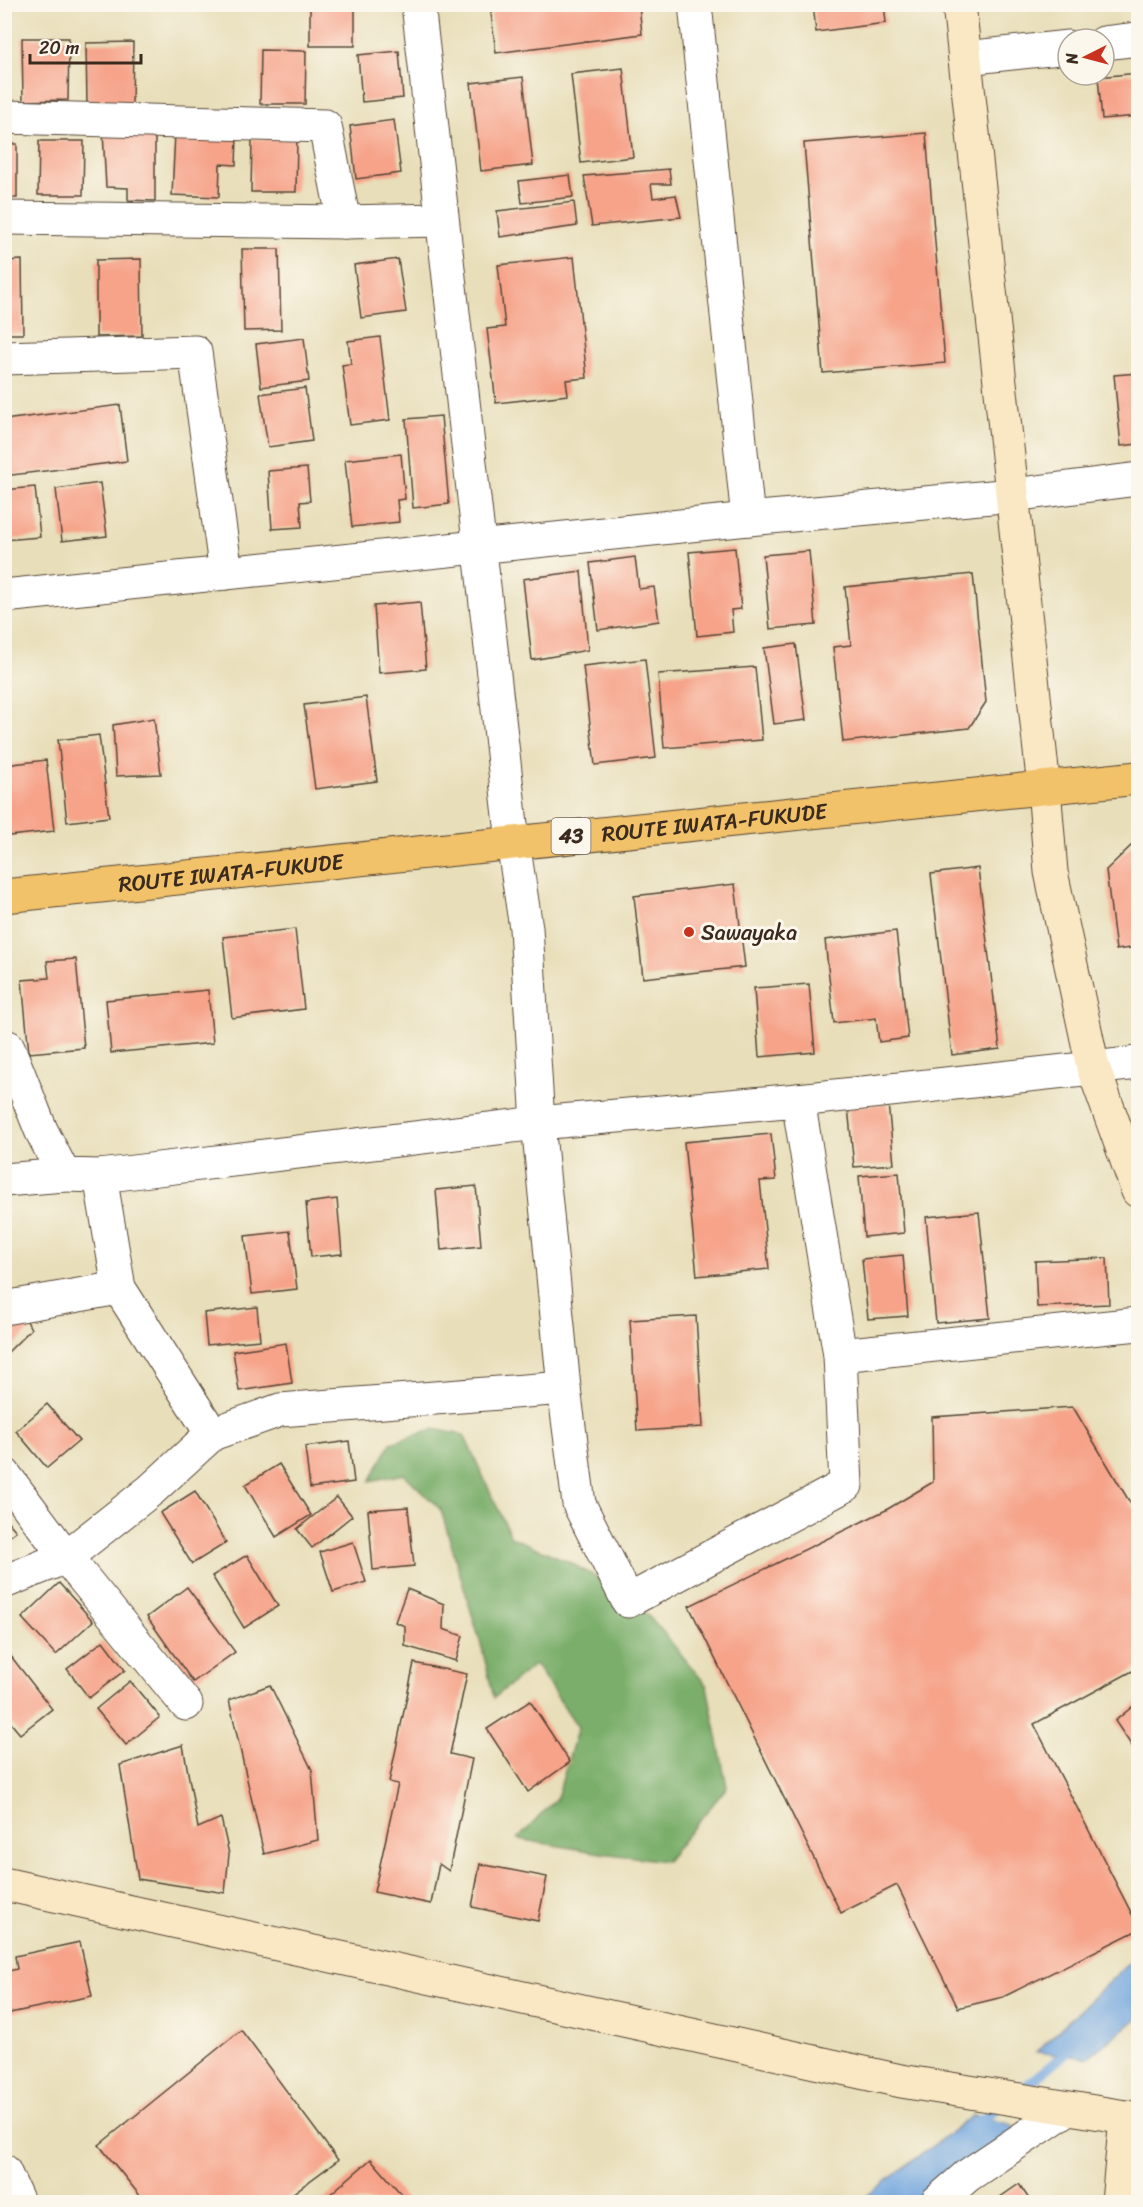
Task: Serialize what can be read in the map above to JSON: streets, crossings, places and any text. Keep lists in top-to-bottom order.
{
  "streets": {
    "main road": ["ROUTE IWATA-FUKUDE", "43"]
  },
  "places": ["Sawayaka"],
  "scale_bar": "20 m",
  "north": "left"
}
